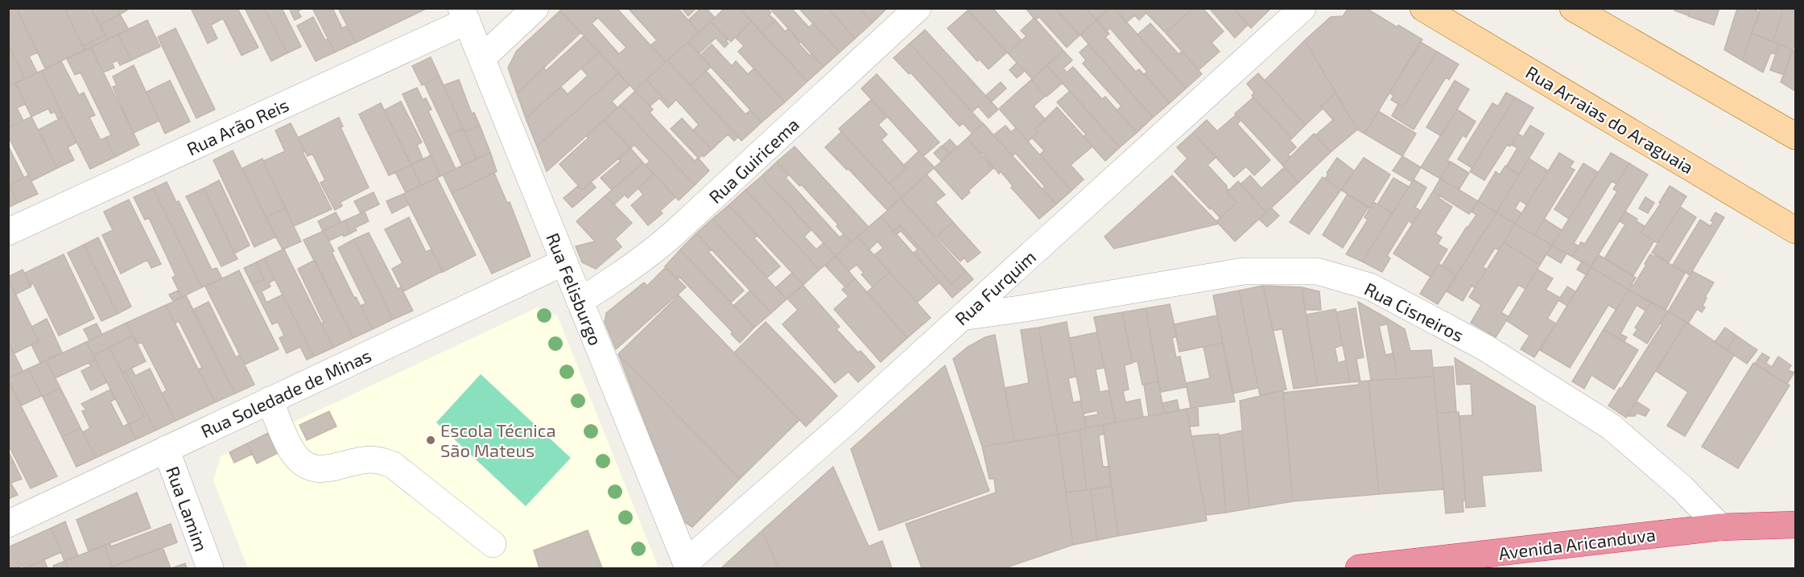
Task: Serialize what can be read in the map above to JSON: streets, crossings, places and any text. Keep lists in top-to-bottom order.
{
  "streets": {
    "highway": ["Avenida Aricanduva"],
    "main road": ["Rua Arraias do Araguaia"],
    "street": [
      "Rua Arão Reis",
      "Rua Guiricema",
      "Rua Furquim",
      "Rua Felisburgo",
      "Rua Cisneiros",
      "Rua Soledade de Minas",
      "Rua Lamim"
    ]
  },
  "crossings": [
    ["Rua Arão Reis", "Rua Felisburgo"],
    ["Rua Guiricema", "Rua Felisburgo"],
    ["Rua Furquim", "Rua Felisburgo"],
    ["Rua Furquim", "Rua Cisneiros"],
    ["Rua Felisburgo", "Rua Soledade de Minas"],
    ["Rua Cisneiros", "Avenida Aricanduva"],
    ["Rua Soledade de Minas", "Rua Lamim"]
  ],
  "places": ["Escola Técnica São Mateus"]
}
